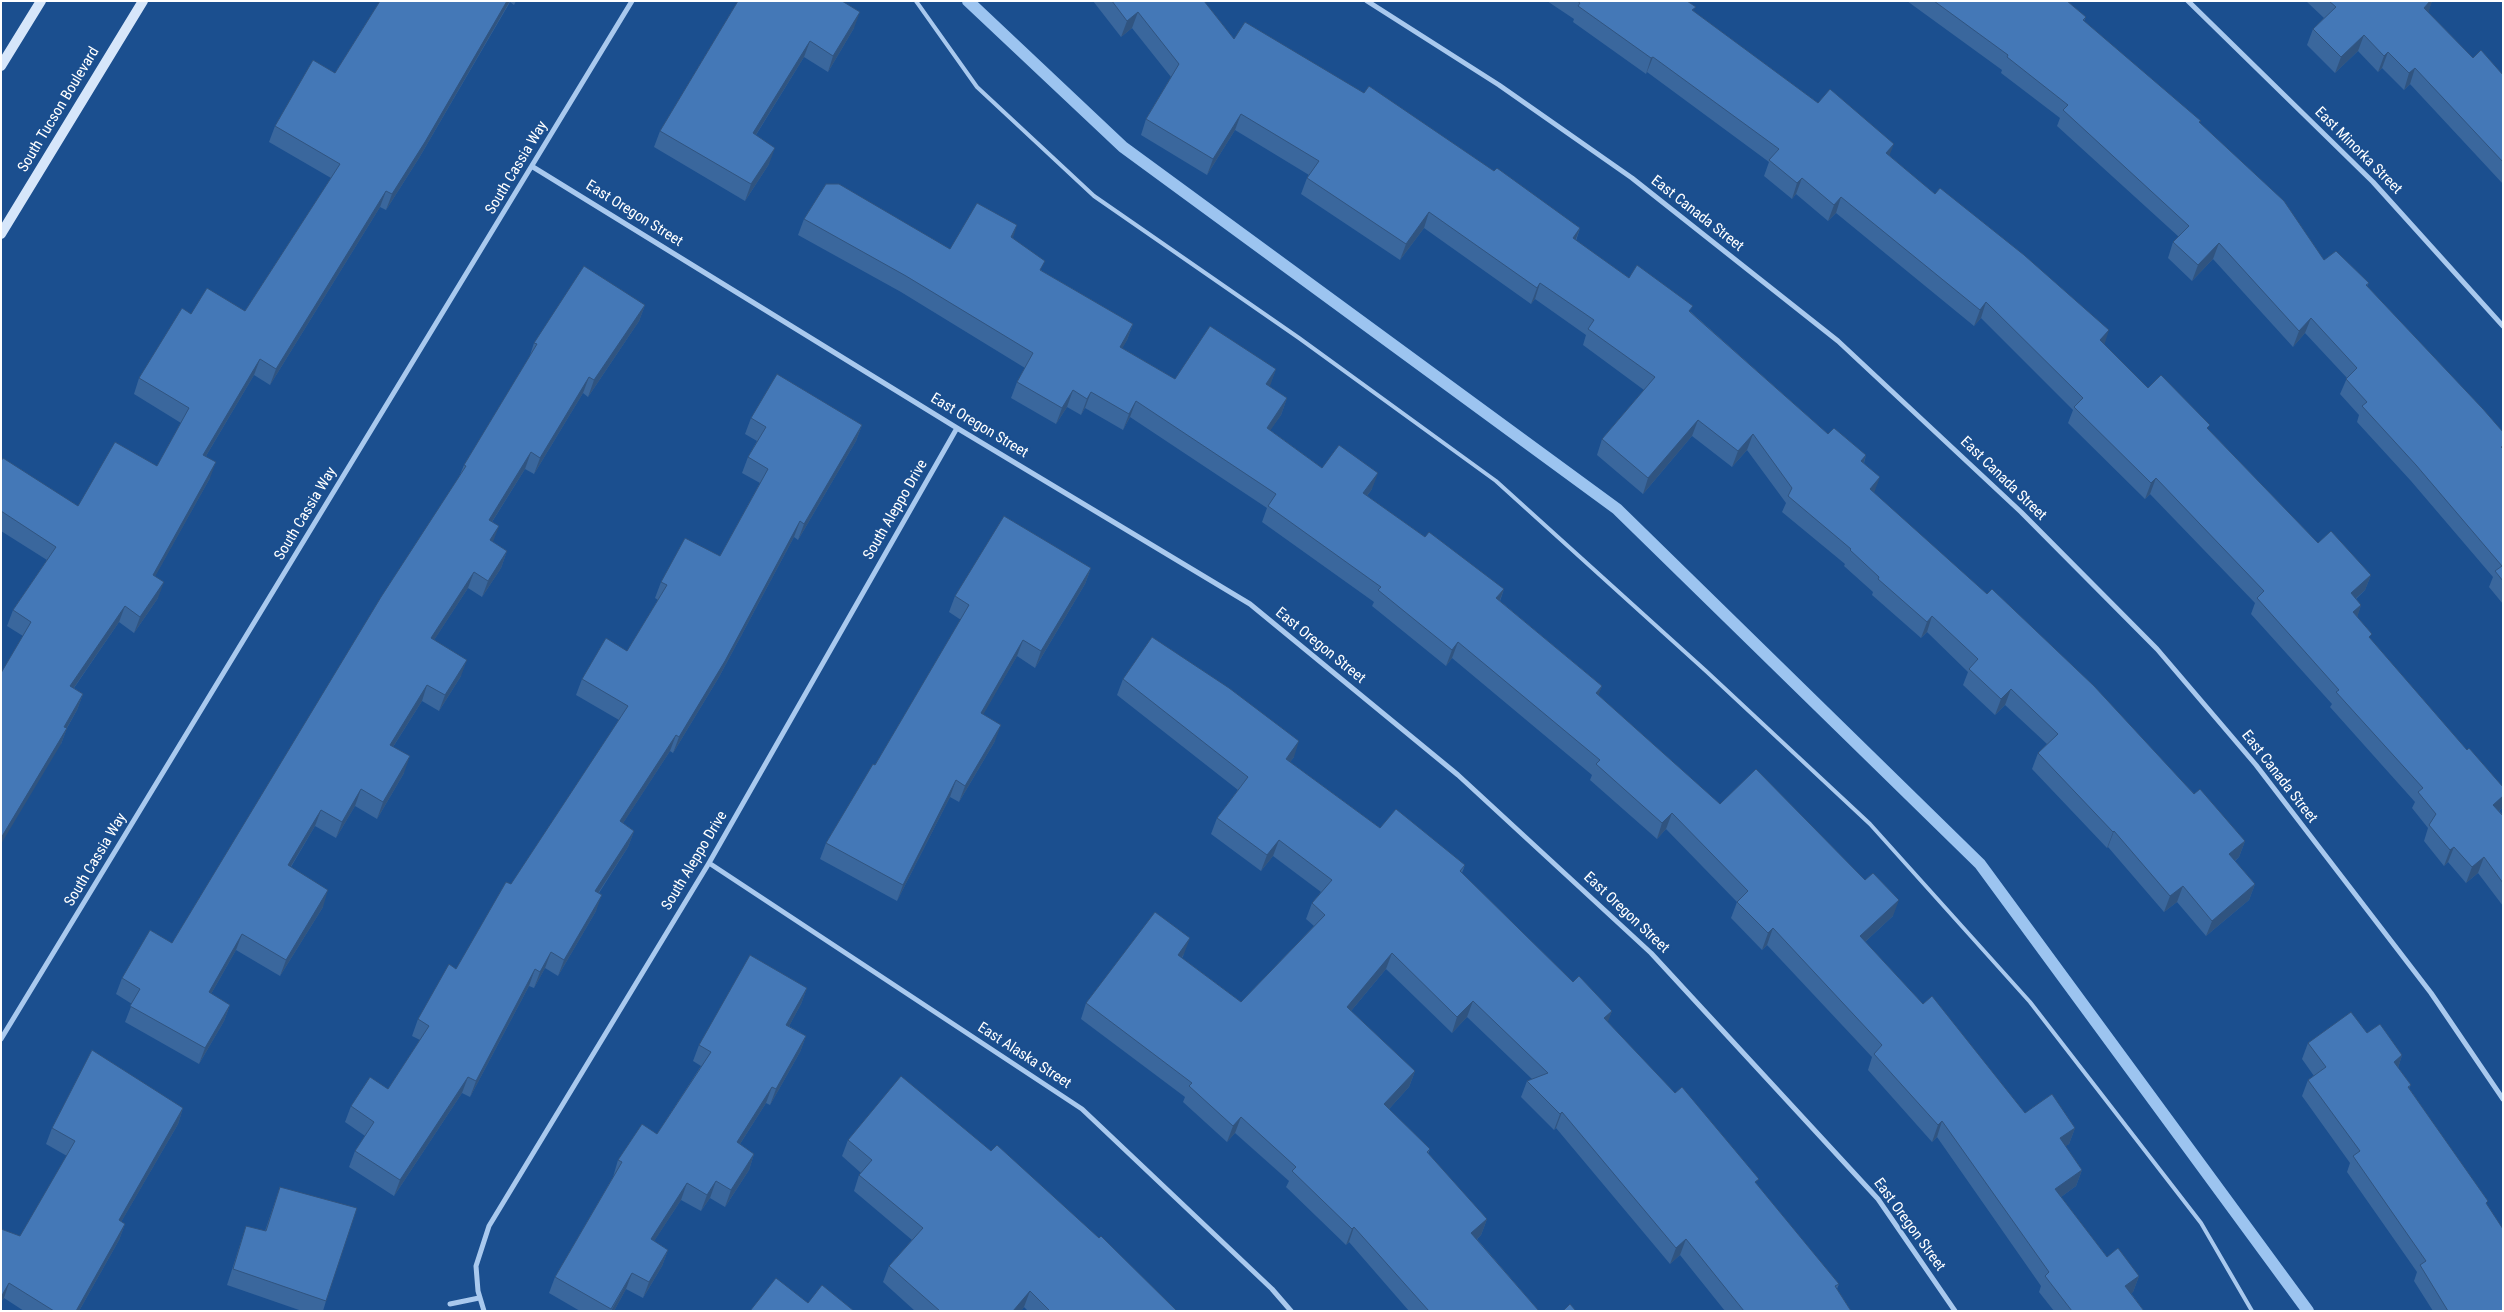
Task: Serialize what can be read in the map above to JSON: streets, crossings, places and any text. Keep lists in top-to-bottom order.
{
  "streets": {
    "main road": ["South Tucson Boulevard"],
    "street": [
      "East Minorka Street",
      "South Cassia Way",
      "East Oregon Street",
      "East Canada Street",
      "South Aleppo Drive",
      "East Alaska Street"
    ]
  },
  "crossings": [
    ["South Cassia Way", "East Oregon Street"],
    ["East Oregon Street", "South Aleppo Drive"],
    ["South Aleppo Drive", "East Alaska Street"]
  ]
}
